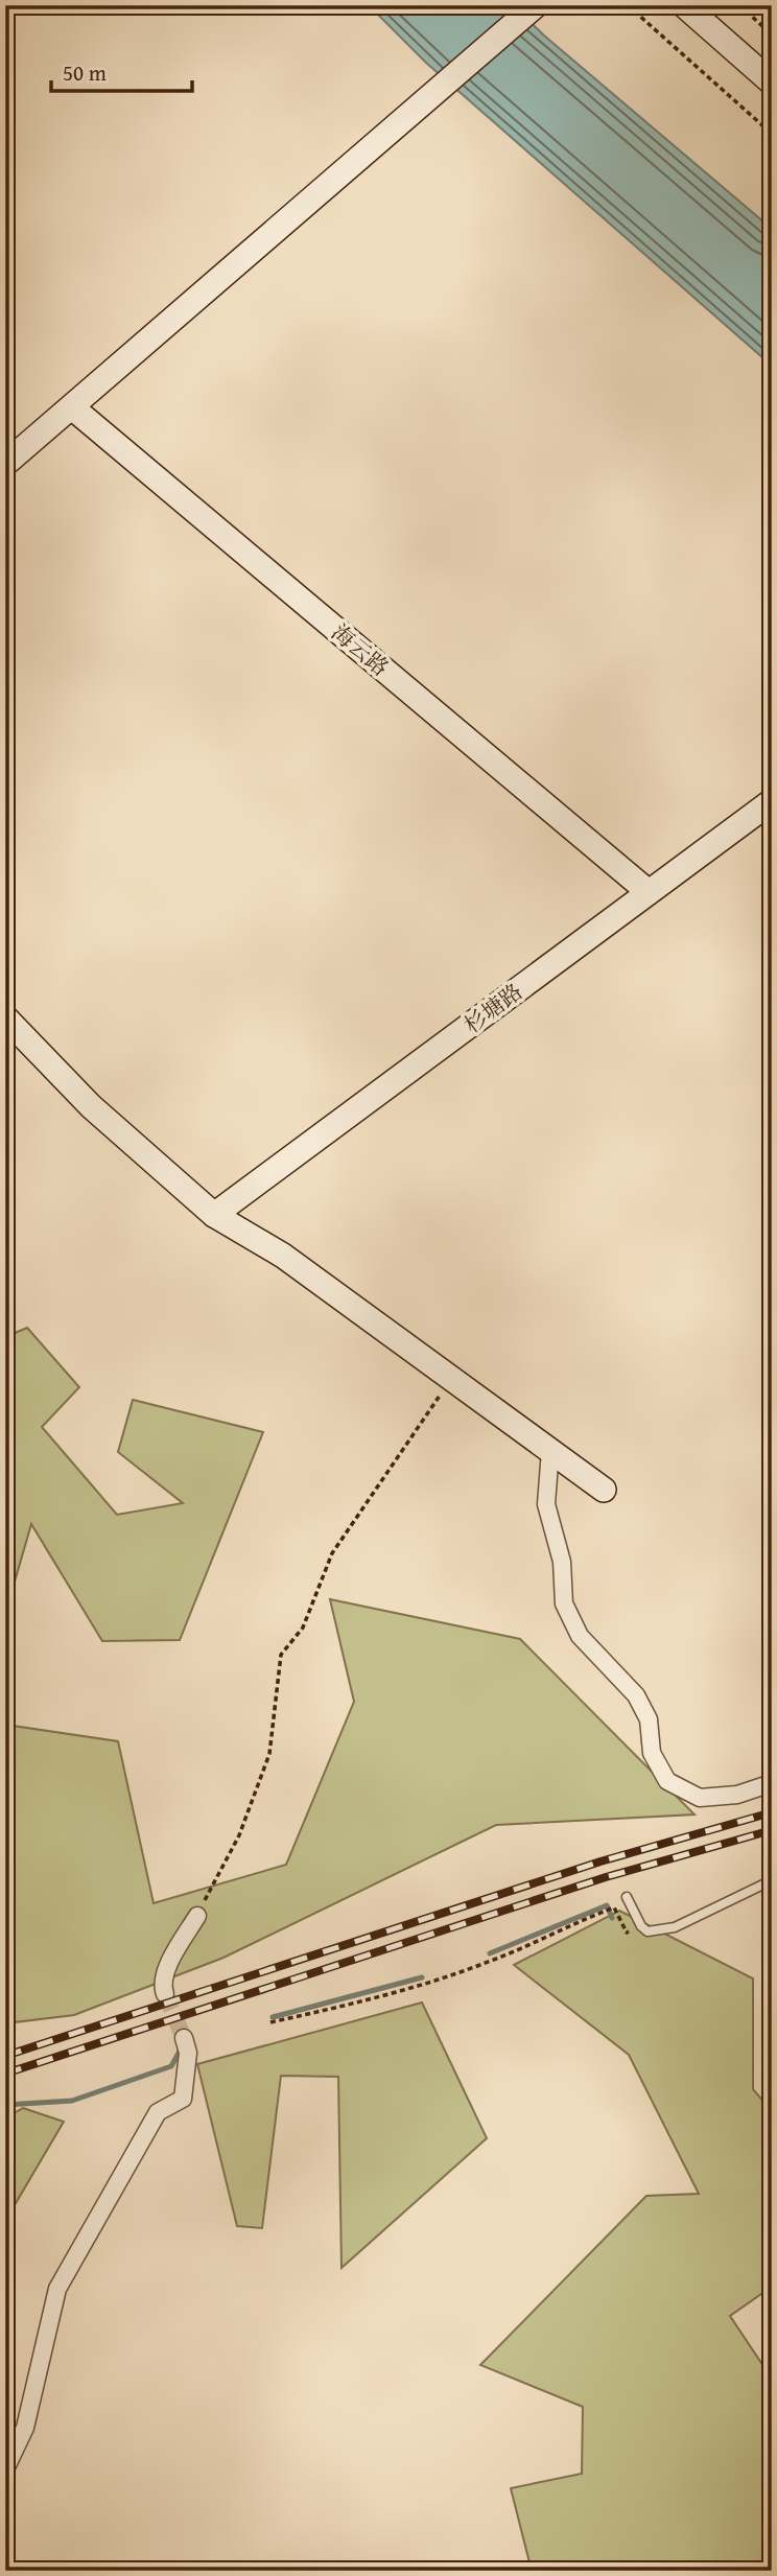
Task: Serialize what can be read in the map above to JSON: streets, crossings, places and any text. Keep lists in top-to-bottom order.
{
  "streets": {
    "street": ["海云路", "杉塘路"]
  },
  "crossings": [
    ["海云路", "杉塘路"]
  ],
  "scale_bar": "50 m"
}
